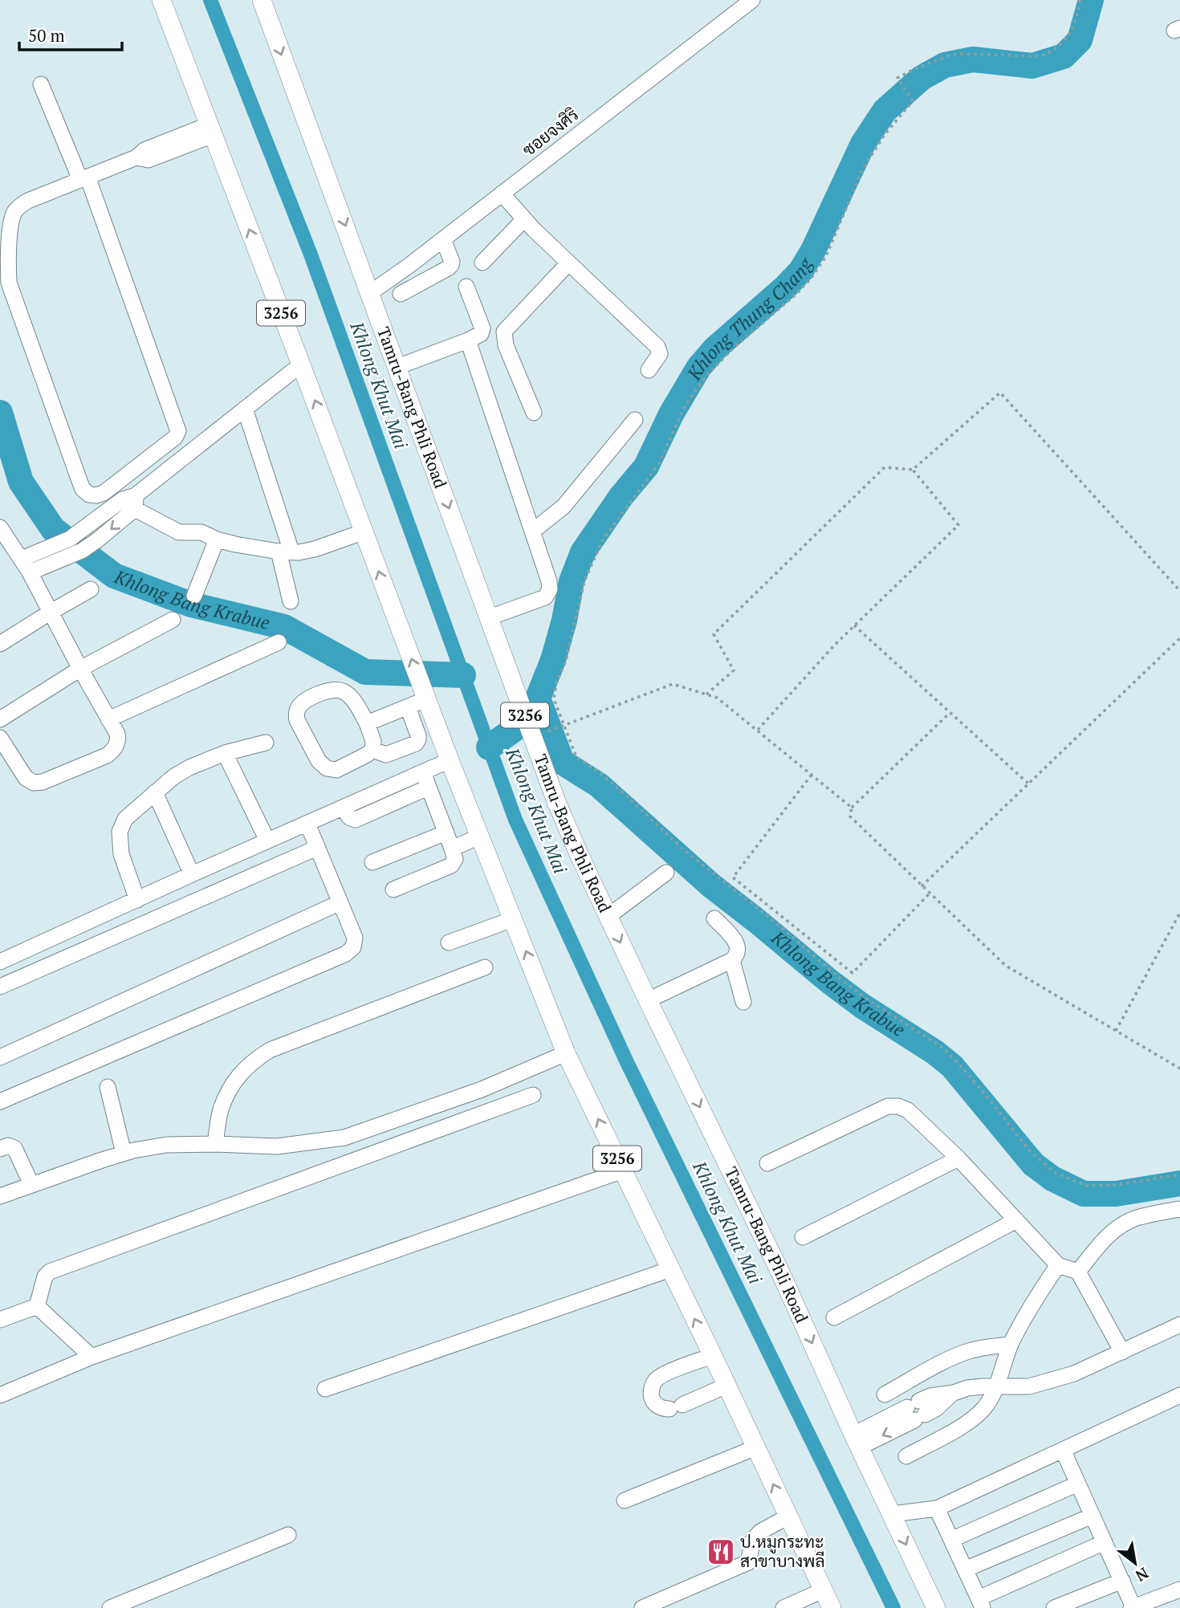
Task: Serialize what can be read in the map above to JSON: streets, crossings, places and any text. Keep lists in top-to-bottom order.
{
  "streets": {
    "main road": ["3256", "Tamru-Bang Phli Road"],
    "street": ["ซอยจงศิริ"]
  },
  "crossings": [
    ["ซอยจงศิริ", "Tamru-Bang Phli Road"]
  ],
  "water": ["Khlong Thung Chang", "Khlong Khut Mai", "Khlong Bang Krabue"],
  "places": {
    "restaurant": ["ป.หมูกระทะ สาขาบางพลี"]
  },
  "scale_bar": "50 m",
  "north": "bottom right"
}
